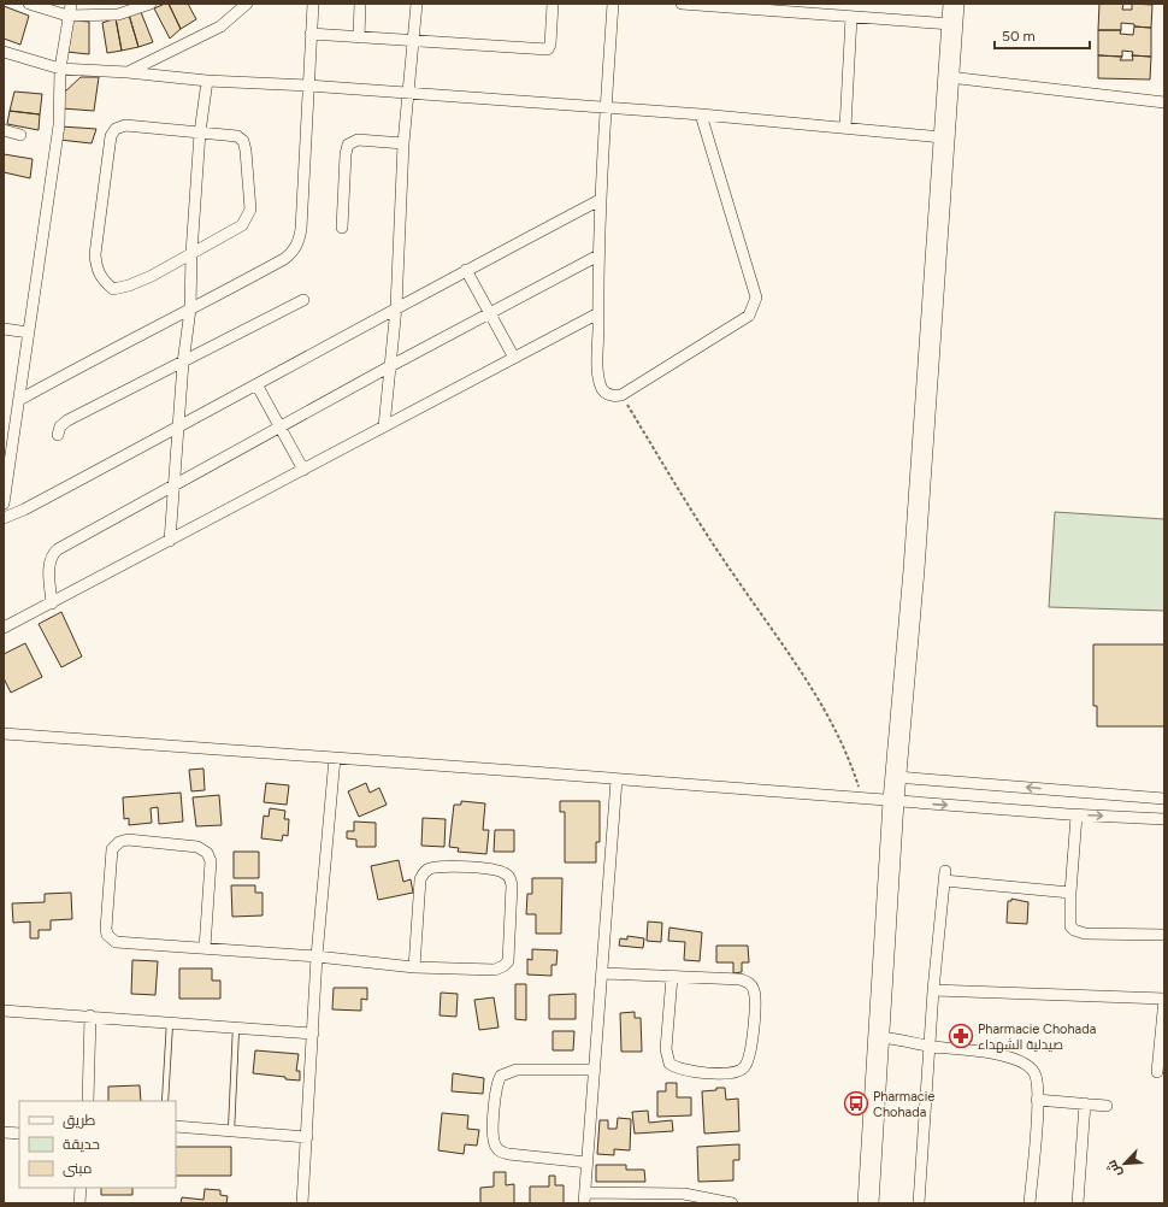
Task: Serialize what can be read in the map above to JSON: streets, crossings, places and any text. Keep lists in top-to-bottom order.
{
  "places": {
    "pharmacy": ["Pharmacie Chohada صيدلية الشهداء"],
    "bus stop": ["Pharmacie Chohada"]
  },
  "legend": ["طريق", "حديقة", "مبنى"],
  "scale_bar": "50 m",
  "north": "bottom left"
}
